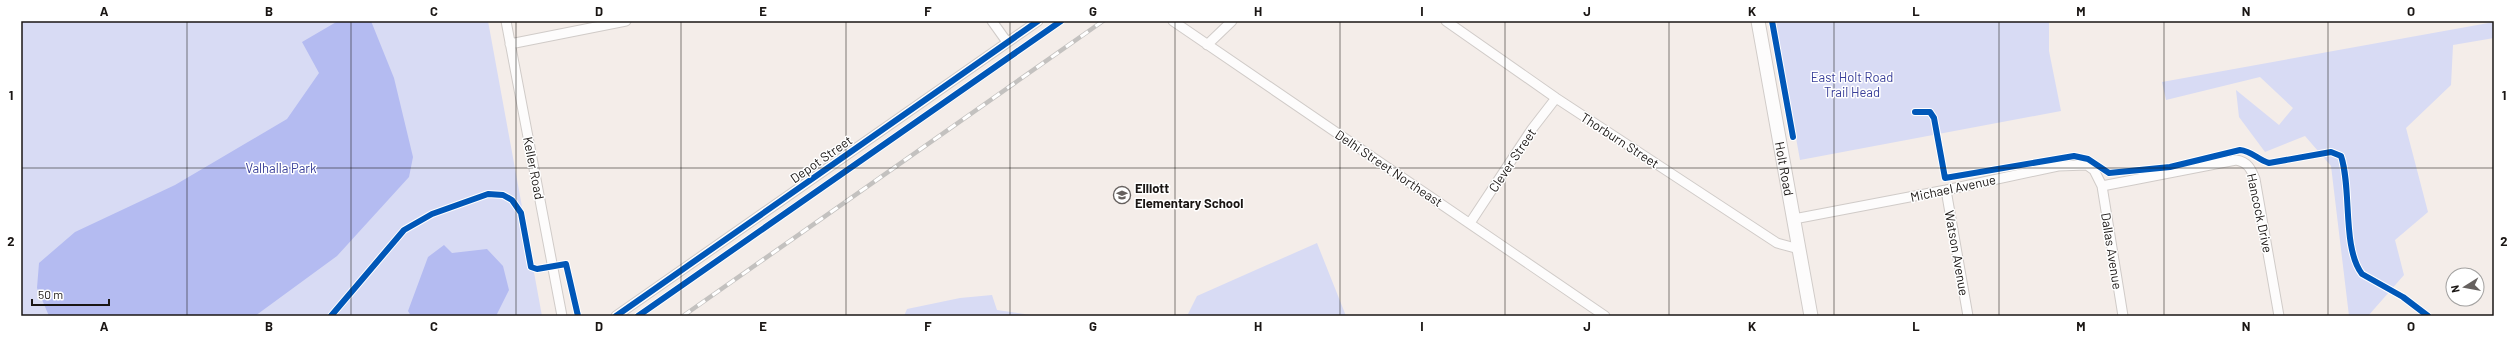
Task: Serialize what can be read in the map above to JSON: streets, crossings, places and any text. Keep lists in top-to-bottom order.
{
  "streets": {
    "main road": ["Holt Road"],
    "street": [
      "Thorburn Street",
      "Depot Street",
      "Clever Street",
      "Keller Road",
      "Delhi Street Northeast",
      "Michael Avenue",
      "Hancock Drive",
      "Dallas Avenue",
      "Watson Avenue"
    ]
  },
  "crossings": [
    ["Thorburn Street", "Clever Street"],
    ["Thorburn Street", "Holt Road"],
    ["Clever Street", "Delhi Street Northeast"],
    ["Holt Road", "Michael Avenue"],
    ["Michael Avenue", "Hancock Drive"],
    ["Michael Avenue", "Dallas Avenue"],
    ["Michael Avenue", "Watson Avenue"],
    ["Hancock Drive", "Dallas Avenue"]
  ],
  "parks": ["East Holt Road Trail Head", "Valhalla Park"],
  "places": {
    "school or university": ["Elliott Elementary School"]
  },
  "scale_bar": "50 m",
  "north": "left",
  "grid": {
    "columns": [
      "A",
      "B",
      "C",
      "D",
      "E",
      "F",
      "G",
      "H",
      "I",
      "J",
      "K",
      "L",
      "M",
      "N",
      "O"
    ],
    "rows": ["1", "2"]
  }
}
